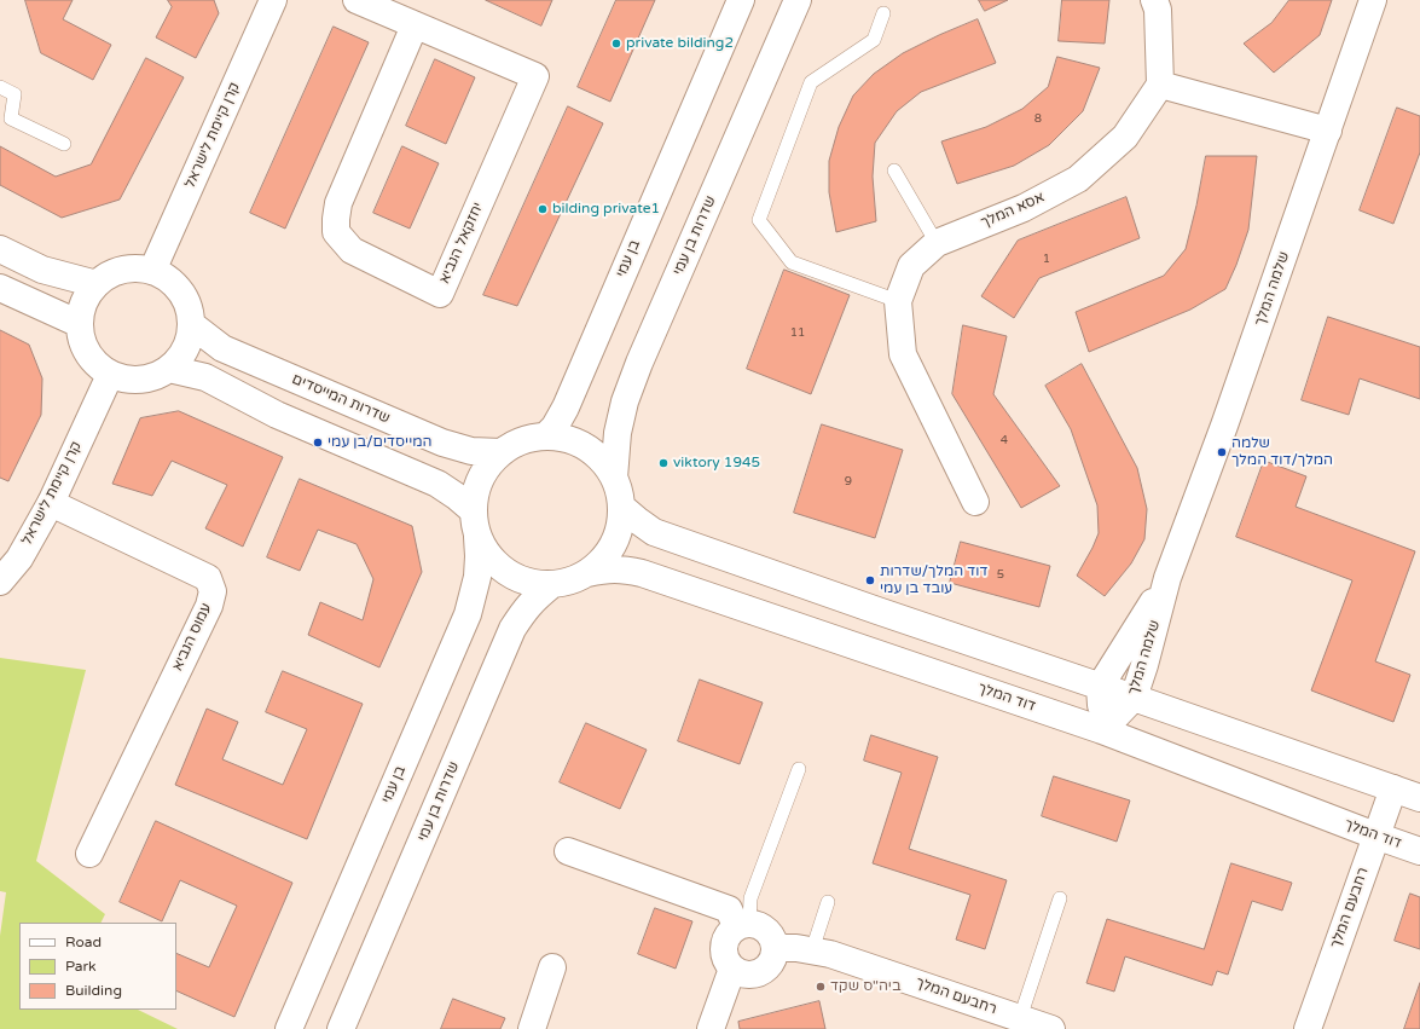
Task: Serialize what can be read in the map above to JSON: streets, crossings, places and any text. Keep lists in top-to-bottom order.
{
  "streets": {
    "street": [
      "קרן קיימת לישראל",
      "אסא המלך",
      "שדרות בן עמי",
      "יחזקאל הנביא",
      "בן עמי",
      "שלמה המלך",
      "שדרות המייסדים",
      "עמוס הנביא",
      "דוד המלך",
      "רחבעם המלך"
    ]
  },
  "crossings": [
    ["קרן קיימת לישראל", "שדרות המייסדים"],
    ["קרן קיימת לישראל", "עמוס הנביא"],
    ["שדרות בן עמי", "בן עמי"],
    ["שדרות בן עמי", "שדרות המייסדים"],
    ["שדרות בן עמי", "דוד המלך"],
    ["בן עמי", "שדרות המייסדים"],
    ["בן עמי", "דוד המלך"],
    ["שלמה המלך", "דוד המלך"],
    ["שדרות המייסדים", "דוד המלך"],
    ["דוד המלך", "רחבעם המלך"]
  ],
  "places": [
    "private bilding2",
    "bilding private1",
    "המייסדים/בן עמי",
    "שלמה המלך/דוד המלך",
    "viktory 1945",
    "דוד המלך/שדרות עובד בן עמי",
    "ביה\"ס שקד"
  ],
  "house_numbers": [
    "8",
    "1",
    "11",
    "4",
    "9",
    "5"
  ],
  "legend": ["Road", "Park", "Building"]
}
